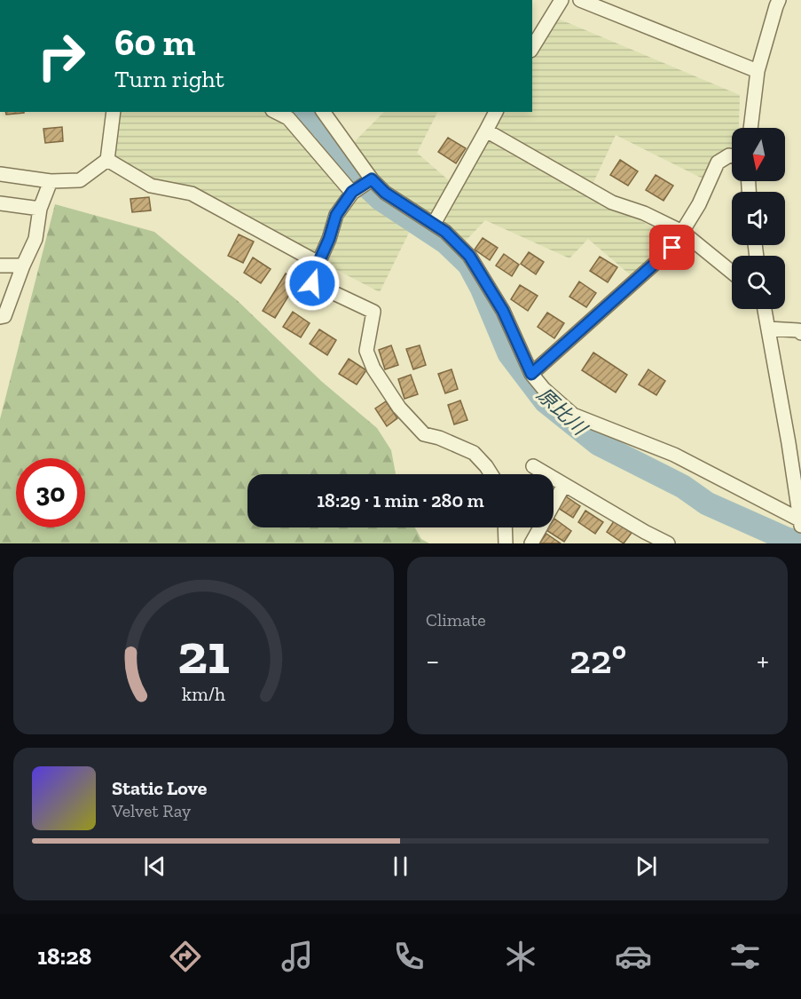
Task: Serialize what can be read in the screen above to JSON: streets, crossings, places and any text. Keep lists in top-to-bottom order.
{
  "water": ["原比川"],
  "north": "bottom",
  "page": {
    "turn": ["60 m", "Turn right"],
    "limit": "30",
    "trip": "18:29 · 1 min · 280 m",
    "tile": "Climate",
    "heat": ["−", "22°", "+"],
    "song": ["Static Love", "Velvet Ray"],
    "tabs": "18:28",
    "gauge": ["21", "km/h"]
  }
}
